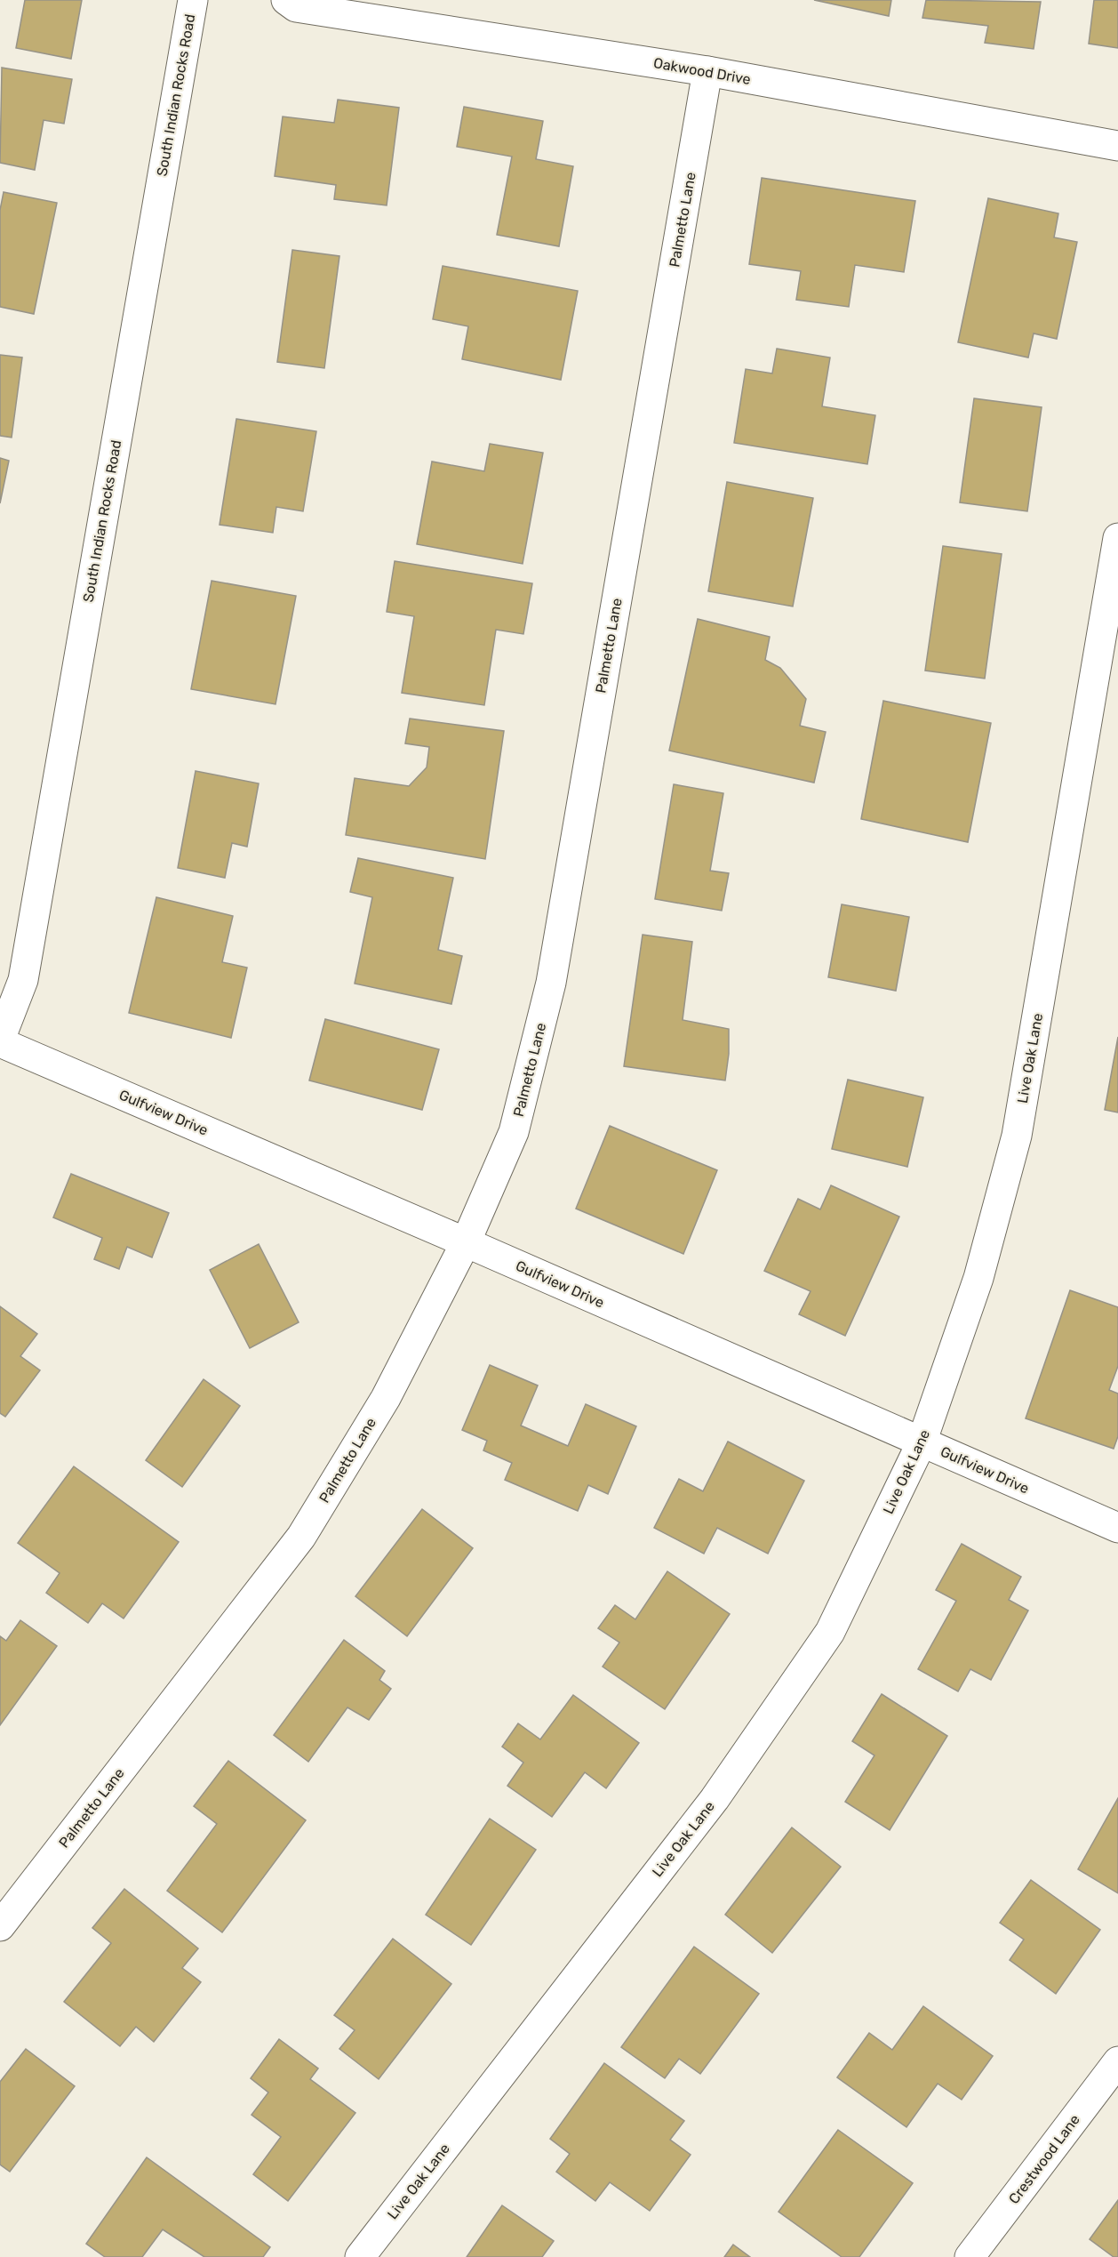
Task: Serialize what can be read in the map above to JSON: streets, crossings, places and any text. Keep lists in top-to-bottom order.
{
  "streets": {
    "street": [
      "Oakwood Drive",
      "South Indian Rocks Road",
      "Palmetto Lane",
      "Live Oak Lane",
      "Gulfview Drive",
      "Crestwood Lane"
    ]
  },
  "crossings": [
    ["Oakwood Drive", "Palmetto Lane"],
    ["South Indian Rocks Road", "Gulfview Drive"],
    ["Palmetto Lane", "Gulfview Drive"],
    ["Live Oak Lane", "Gulfview Drive"]
  ]
}
